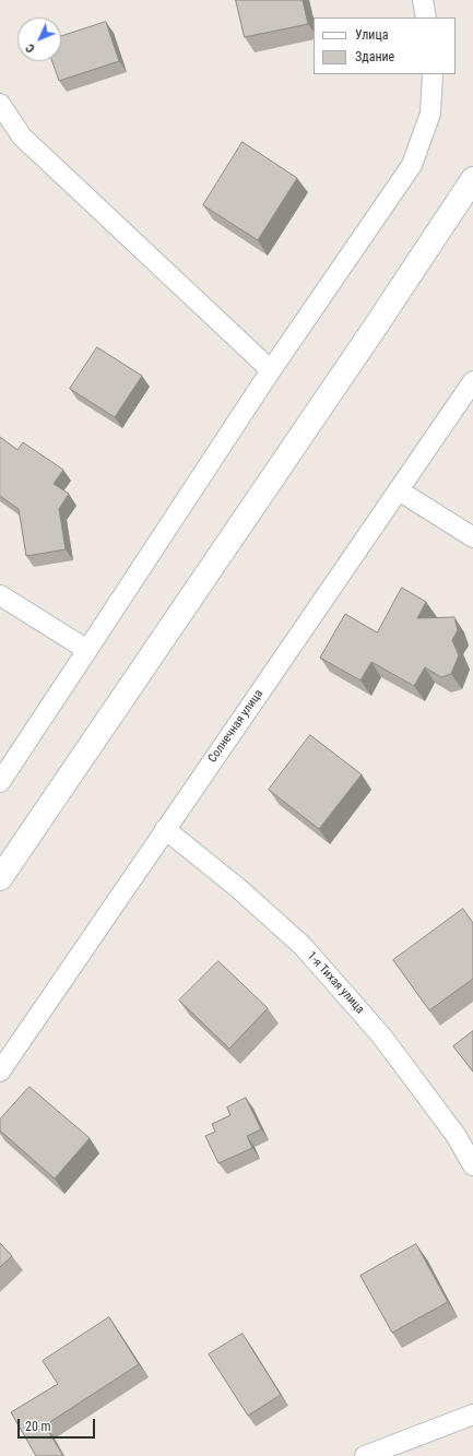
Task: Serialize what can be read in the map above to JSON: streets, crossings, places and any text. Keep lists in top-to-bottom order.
{
  "streets": {
    "street": ["Солнечная улица", "1-я Тихая улица"]
  },
  "crossings": [
    ["Солнечная улица", "1-я Тихая улица"]
  ],
  "legend": ["Улица", "Здание"],
  "scale_bar": "20 m",
  "north": "bottom left"
}
